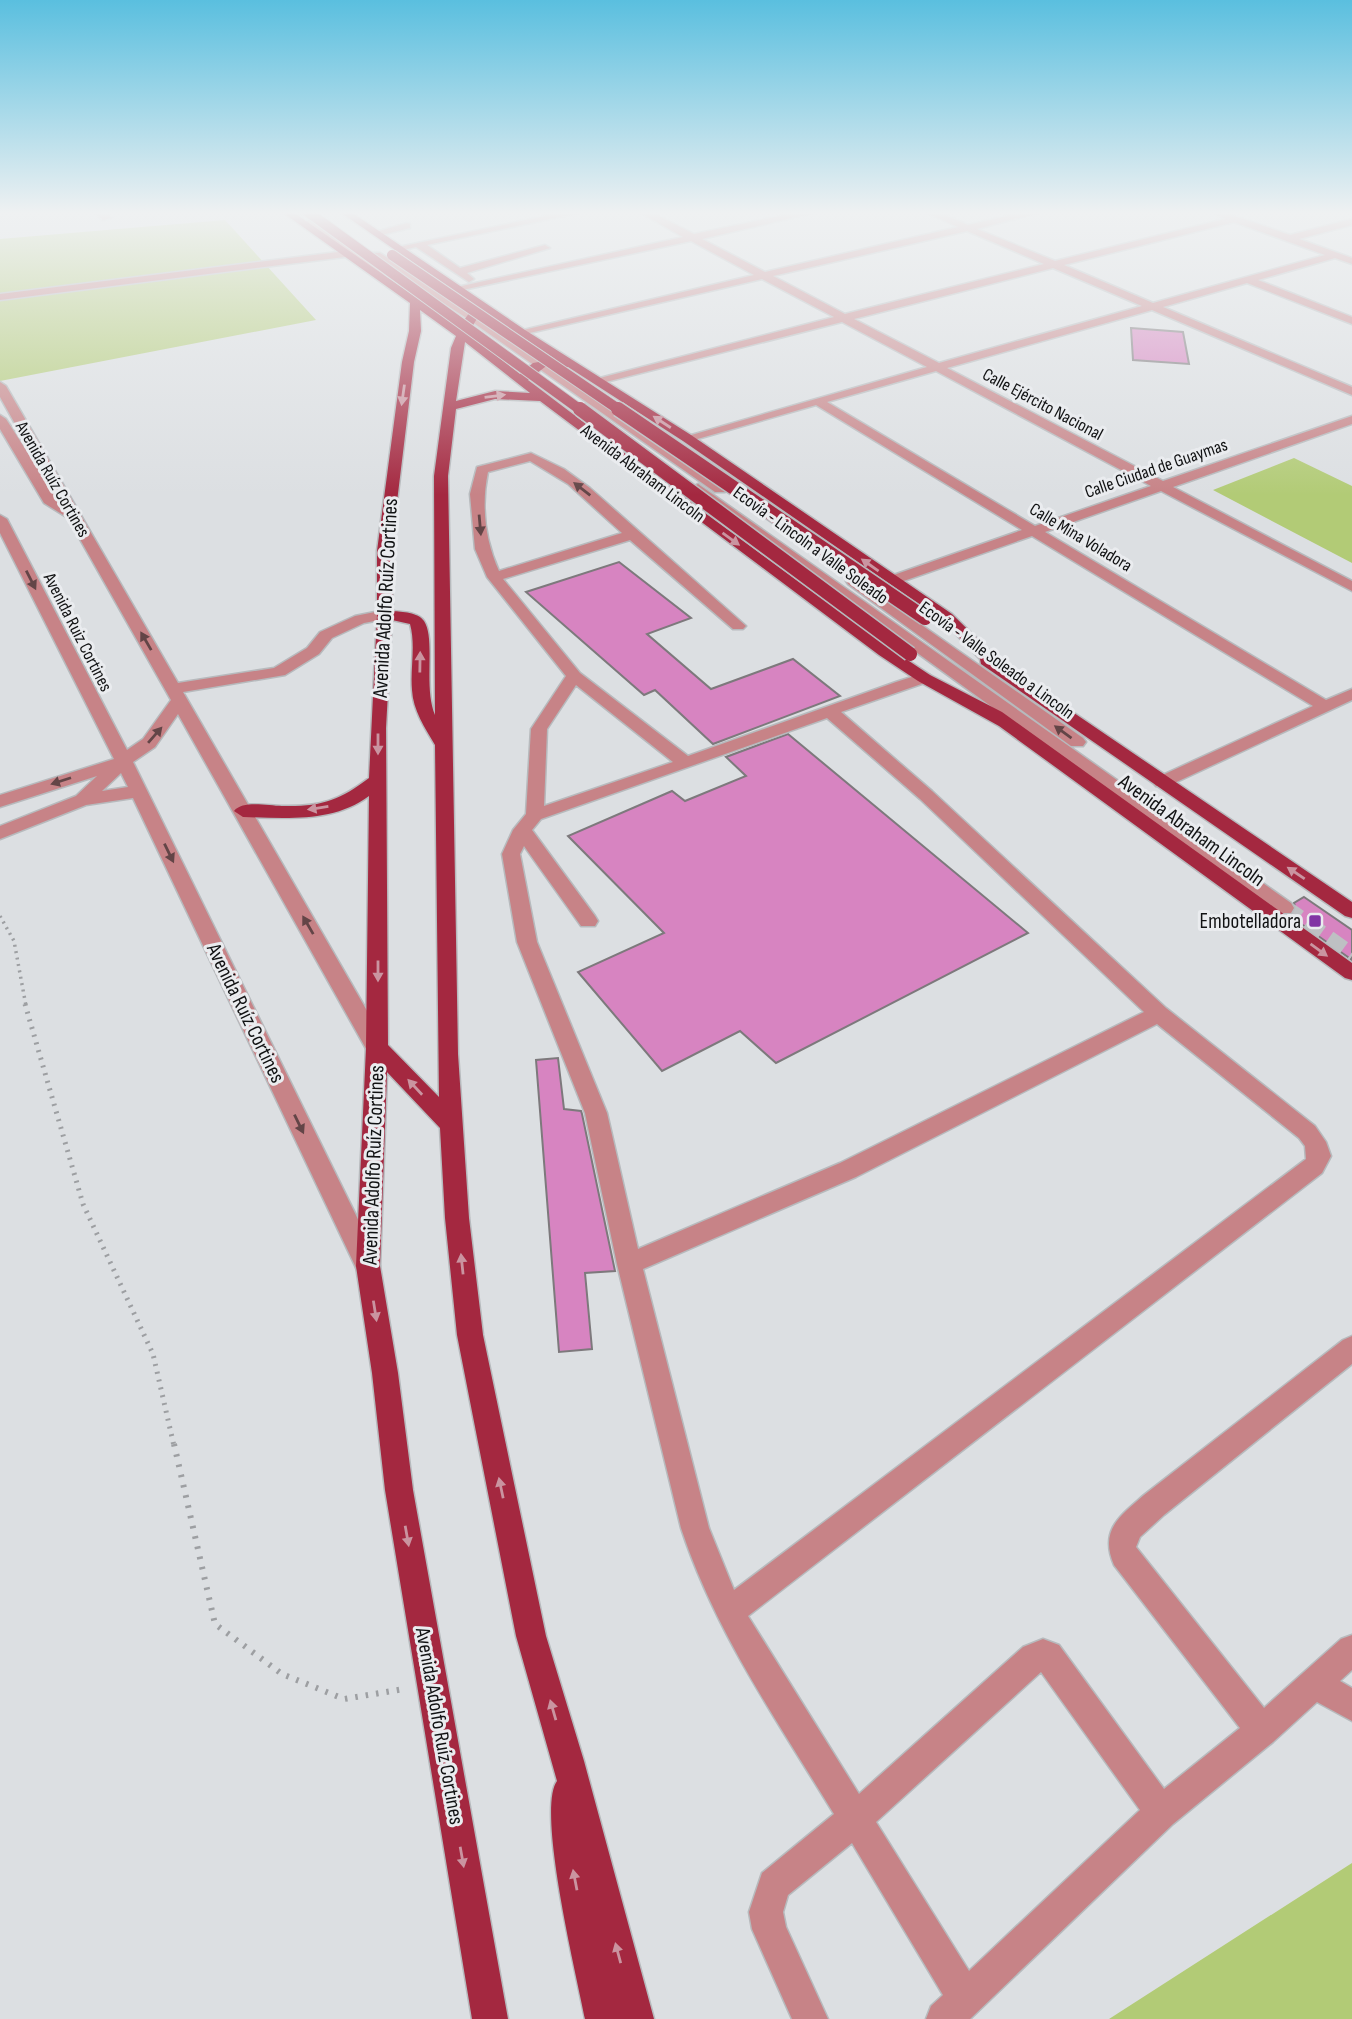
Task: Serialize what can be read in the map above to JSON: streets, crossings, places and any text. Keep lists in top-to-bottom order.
{
  "streets": {
    "main road": ["Avenida Abraham Lincoln", "Avenida Adolfo Ruíz Cortines"],
    "street": [
      "Calle Ejército Nacional",
      "Calle Ciudad de Guaymas",
      "Avenida Ruíz Cortines",
      "Calle Mina Voladora",
      "Ecovía - Lincoln a Valle Soleado",
      "Avenida Ruiz Cortines"
    ]
  },
  "crossings": [
    ["Calle Ejército Nacional", "Calle Ciudad de Guaymas"],
    ["Calle Ciudad de Guaymas", "Calle Mina Voladora"],
    ["Avenida Abraham Lincoln", "Ecovía - Lincoln a Valle Soleado"],
    ["Avenida Ruíz Cortines", "Avenida Adolfo Ruíz Cortines"],
    ["Avenida Ruíz Cortines", "Avenida Ruiz Cortines"]
  ],
  "one_way": ["Avenida Ruiz Cortines"],
  "places": {
    "transit": ["Embotelladora"]
  }
}
